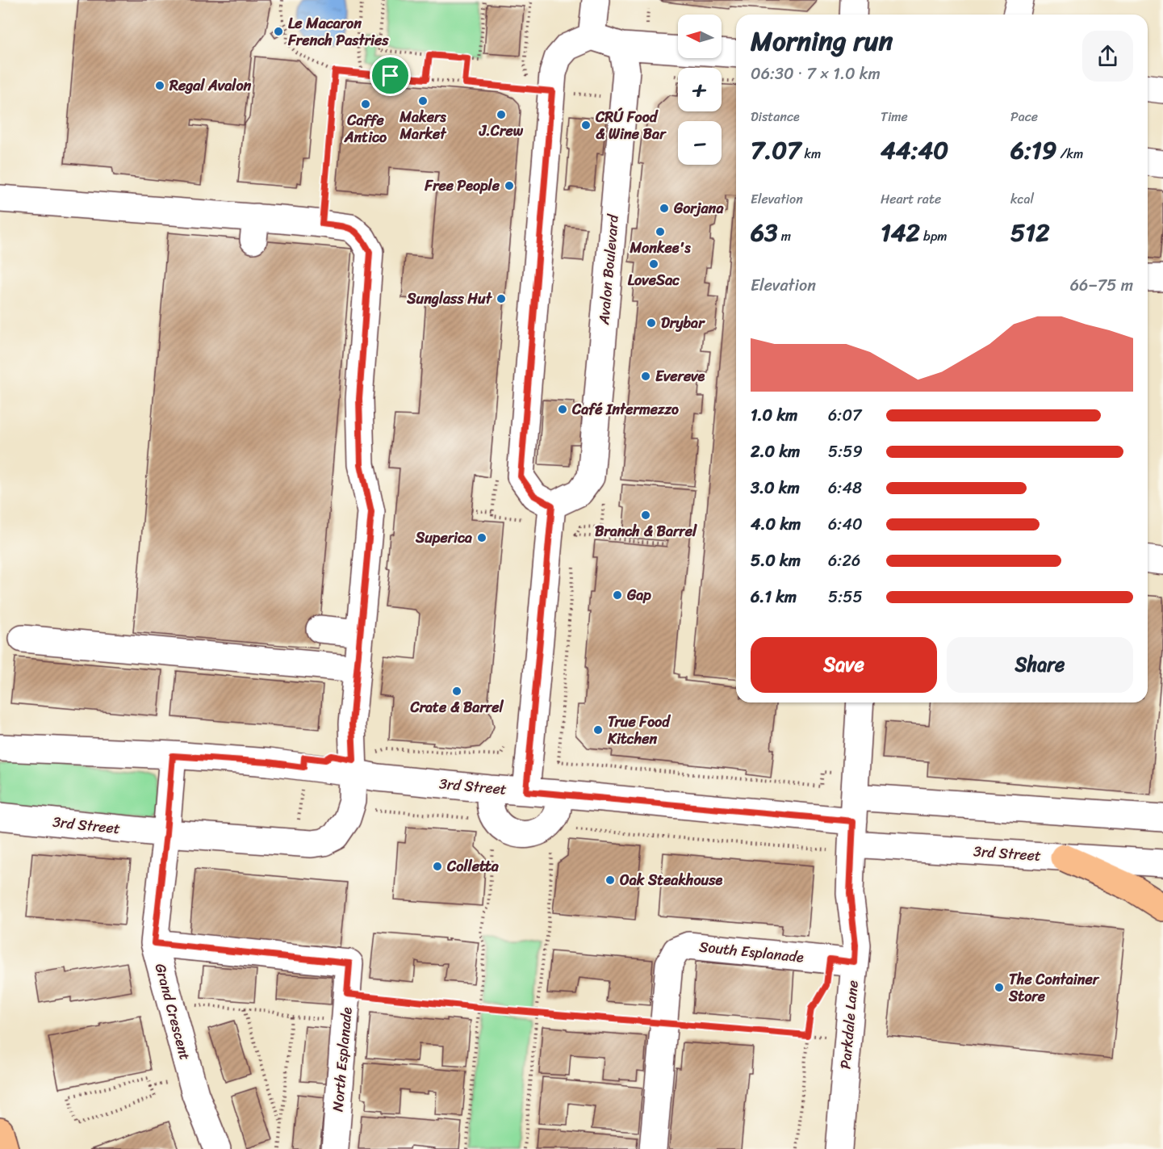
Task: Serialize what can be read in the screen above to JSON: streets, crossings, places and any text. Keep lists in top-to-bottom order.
{
  "streets": {
    "street": [
      "Avalon Boulevard",
      "3rd Street",
      "South Esplanade",
      "Grand Crescent",
      "Parkdale Lane",
      "North Esplanade"
    ]
  },
  "crossings": [
    ["3rd Street", "Grand Crescent"],
    ["3rd Street", "Parkdale Lane"],
    ["South Esplanade", "Parkdale Lane"],
    ["Grand Crescent", "North Esplanade"]
  ],
  "places": [
    "Le Macaron French Pastries",
    "Regal Avalon",
    "Makers Market",
    "Caffe Antico",
    "J.Crew",
    "CRÚ Food & Wine Bar",
    "Free People",
    "Gorjana",
    "Monkee's",
    "LoveSac",
    "Sunglass Hut",
    "Drybar",
    "Evereve",
    "Café Intermezzo",
    "Branch & Barrel",
    "Superica",
    "Gap",
    "Crate & Barrel",
    "True Food Kitchen",
    "Colletta",
    "Oak Steakhouse",
    "The Container Store"
  ],
  "north": "left",
  "page": {
    "map_buttons": ["+", "−"],
    "heading": ["Morning run", "06:30 · 7 × 1.0 km"],
    "stats": [
      ["Distance", "7.07 km"],
      ["Time", "44:40"],
      ["Pace", "6:19 /km"],
      ["Elevation", "63 m"],
      ["Heart rate", "142 bpm"],
      ["kcal", "512"]
    ],
    "chart": ["Elevation", "66–75 m"],
    "list": [
      {
        "name": "1.0 km",
        "note": "6:07"
      },
      {
        "name": "2.0 km",
        "note": "5:59"
      },
      {
        "name": "3.0 km",
        "note": "6:48"
      },
      {
        "name": "4.0 km",
        "note": "6:40"
      },
      {
        "name": "5.0 km",
        "note": "6:26"
      },
      {
        "name": "6.1 km",
        "note": "5:55"
      }
    ],
    "buttons": ["Save", "Share"]
  }
}
